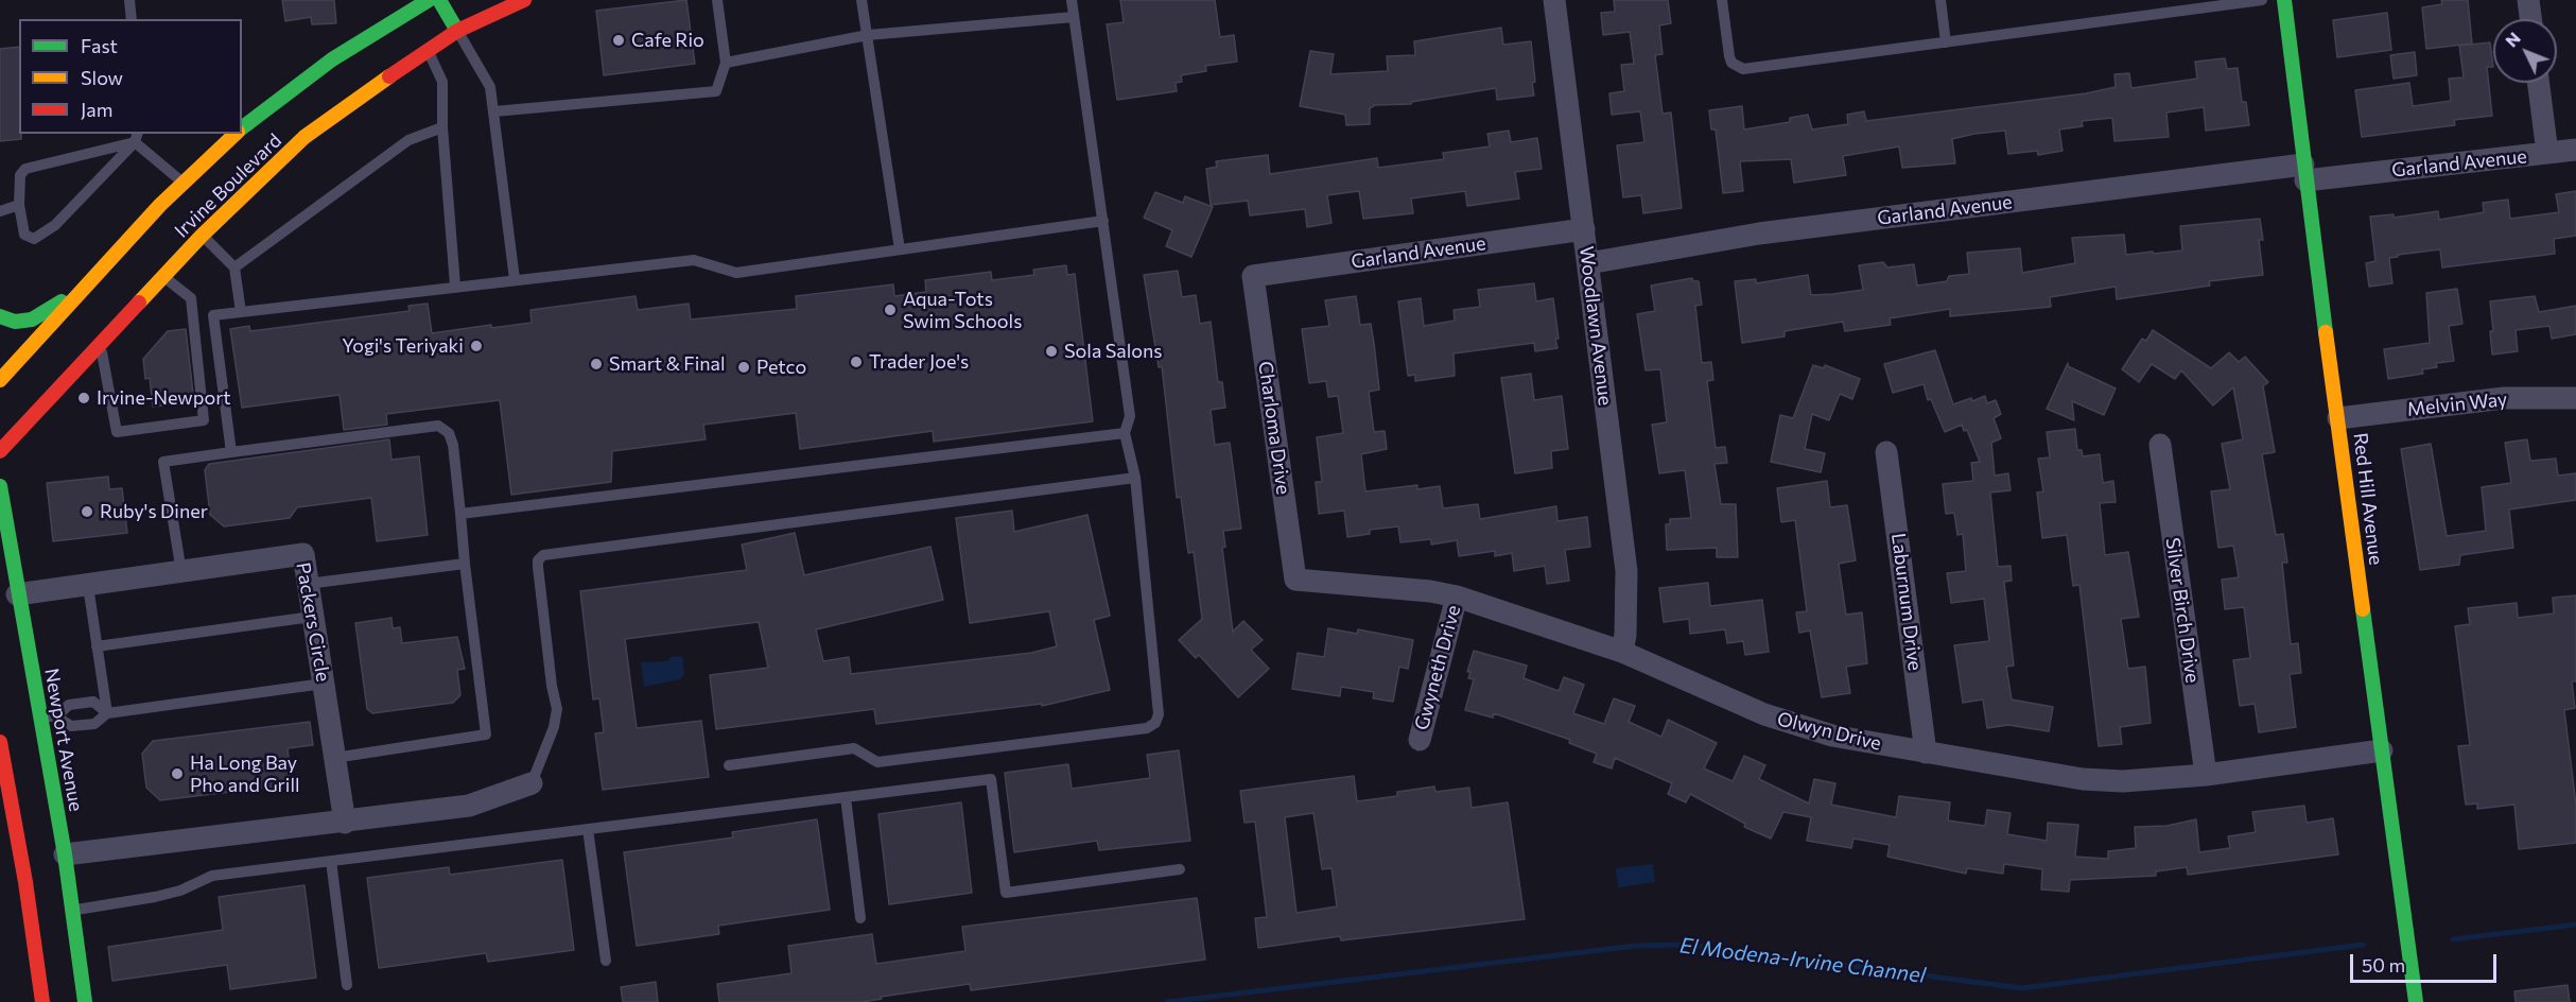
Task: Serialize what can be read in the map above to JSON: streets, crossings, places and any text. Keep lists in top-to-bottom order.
{
  "streets": {
    "main road": ["Irvine Boulevard", "Red Hill Avenue", "Newport Avenue"],
    "street": [
      "Garland Avenue",
      "Woodlawn Avenue",
      "Melvin Way",
      "Charloma Drive",
      "Laburnum Drive",
      "Silver Birch Drive",
      "Packers Circle",
      "Gwyneth Drive",
      "Olwyn Drive"
    ]
  },
  "crossings": [
    ["Garland Avenue", "Woodlawn Avenue"],
    ["Garland Avenue", "Charloma Drive"],
    ["Garland Avenue", "Red Hill Avenue"],
    ["Woodlawn Avenue", "Olwyn Drive"],
    ["Melvin Way", "Red Hill Avenue"],
    ["Charloma Drive", "Olwyn Drive"],
    ["Red Hill Avenue", "Olwyn Drive"],
    ["Laburnum Drive", "Olwyn Drive"],
    ["Silver Birch Drive", "Olwyn Drive"],
    ["Packers Circle", "Newport Avenue"],
    ["Gwyneth Drive", "Olwyn Drive"]
  ],
  "water": ["El Modena-Irvine Channel"],
  "places": [
    "Cafe Rio",
    "Aqua-Tots Swim Schools",
    "Yogi's Teriyaki",
    "Sola Salons",
    "Trader Joe's",
    "Smart & Final",
    "Petco",
    "Irvine-Newport",
    "Ruby's Diner",
    "Ha Long Bay Pho and Grill"
  ],
  "legend": ["Fast", "Slow", "Jam"],
  "scale_bar": "50 m",
  "north": "top left"
}
